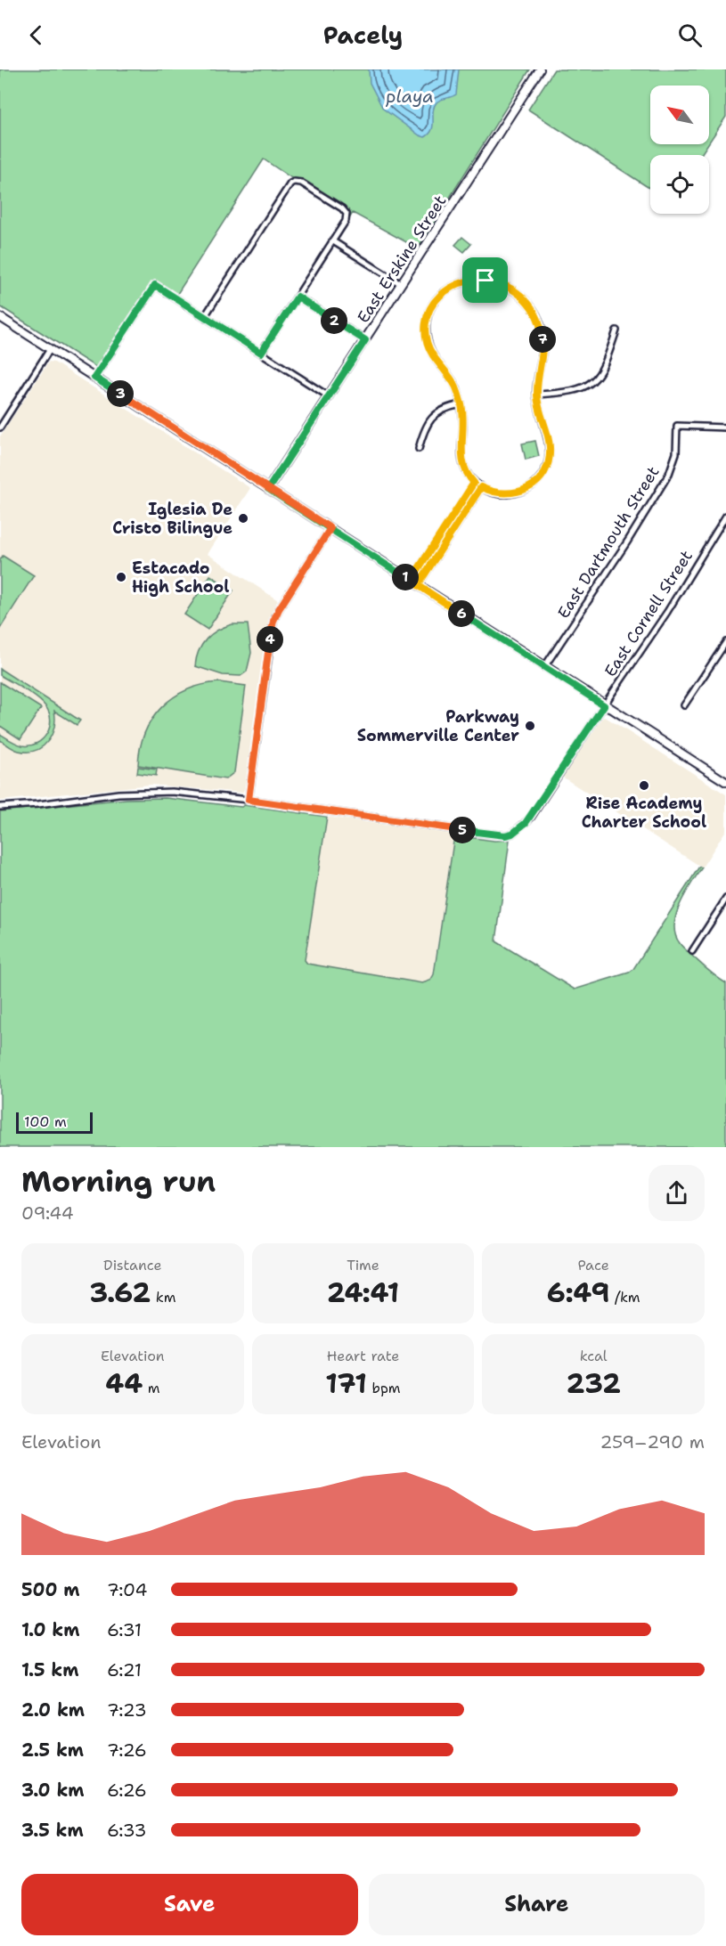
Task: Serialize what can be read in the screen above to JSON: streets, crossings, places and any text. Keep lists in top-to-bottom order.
{
  "streets": {
    "main road": ["East Erskine Street"],
    "street": ["East Dartmouth Street", "East Cornell Street"]
  },
  "water": ["playa"],
  "places": [
    "Iglesia De Cristo Bilingue",
    "Estacado High School",
    "Parkway Sommerville Center",
    "Rise Academy Charter School"
  ],
  "scale_bar": "100 m",
  "north": "top left",
  "page": {
    "header": "Pacely",
    "pins": [
      "2",
      "7",
      "3",
      "1",
      "6",
      "4",
      "5"
    ],
    "scale": "100 m",
    "heading": ["Morning run", "09:44"],
    "stats": [
      ["Distance", "3.62 km"],
      ["Time", "24:41"],
      ["Pace", "6:49 /km"],
      ["Elevation", "44 m"],
      ["Heart rate", "171 bpm"],
      ["kcal", "232"]
    ],
    "chart": ["Elevation", "259–290 m"],
    "list": [
      {
        "name": "500 m",
        "note": "7:04"
      },
      {
        "name": "1.0 km",
        "note": "6:31"
      },
      {
        "name": "1.5 km",
        "note": "6:21"
      },
      {
        "name": "2.0 km",
        "note": "7:23"
      },
      {
        "name": "2.5 km",
        "note": "7:26"
      },
      {
        "name": "3.0 km",
        "note": "6:26"
      },
      {
        "name": "3.5 km",
        "note": "6:33"
      }
    ],
    "buttons": ["Save", "Share"]
  }
}
